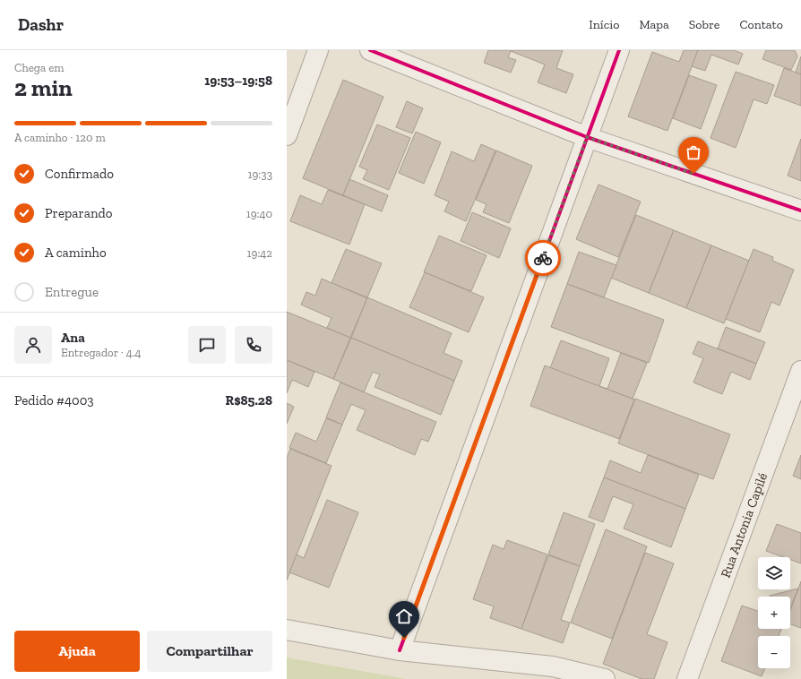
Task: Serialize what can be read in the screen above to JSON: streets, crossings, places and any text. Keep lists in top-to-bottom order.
{
  "streets": {
    "street": ["Rua Antonia Capilé"]
  },
  "page": {
    "header": "Dashr",
    "nav": [
      "Início",
      "Mapa",
      "Sobre",
      "Contato"
    ],
    "heading": ["2 min", "Chega em", "19:53–19:58"],
    "panel": [
      "Ana",
      "Entregador · 4.4",
      "Pedido #4003",
      "R$85.28"
    ],
    "bar": "A caminho · 120 m",
    "list": [
      ["Confirmado", "19:33"],
      ["Preparando", "19:40"],
      ["A caminho", "19:42"],
      "Entregue"
    ],
    "map_buttons": ["+", "−"],
    "buttons": ["Ajuda", "Compartilhar"]
  }
}
